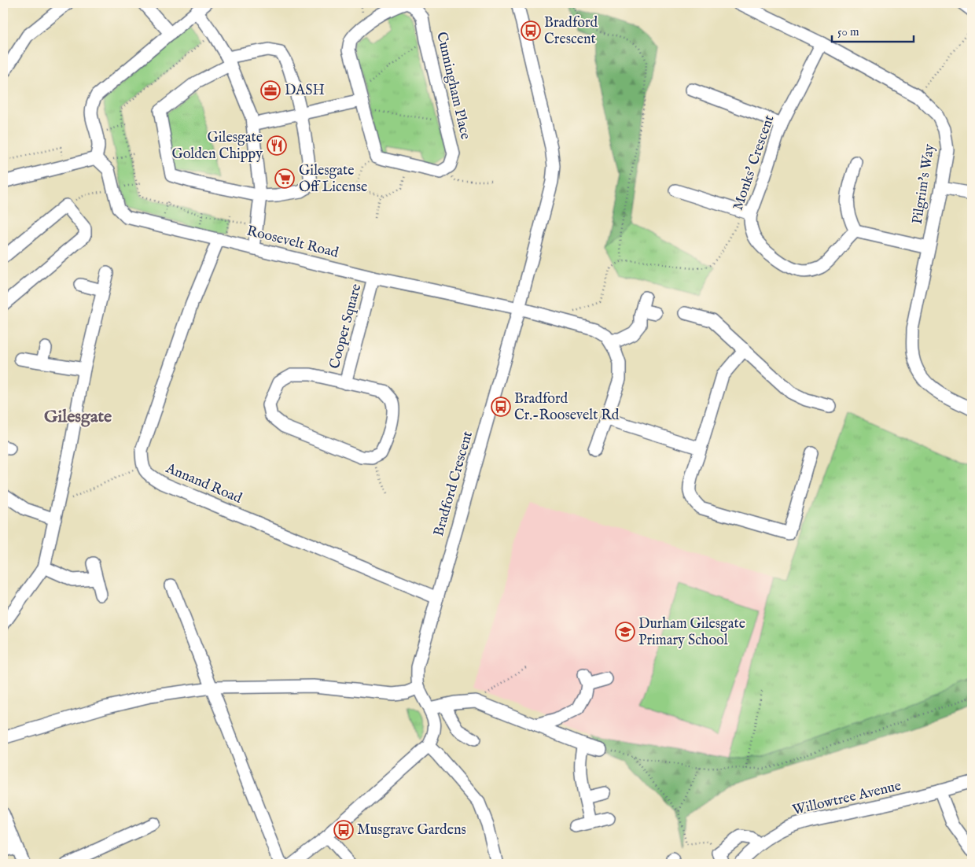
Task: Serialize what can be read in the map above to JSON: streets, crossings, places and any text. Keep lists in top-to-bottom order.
{
  "streets": {
    "street": [
      "Cunningham Place",
      "Monks' Crescent",
      "Pilgrim's Way",
      "Roosevelt Road",
      "Cooper Square",
      "Annand Road",
      "Bradford Crescent",
      "Willowtree Avenue"
    ]
  },
  "crossings": [
    ["Monks' Crescent", "Pilgrim's Way"],
    ["Roosevelt Road", "Cooper Square"],
    ["Roosevelt Road", "Bradford Crescent"],
    ["Annand Road", "Bradford Crescent"]
  ],
  "districts": ["Gilesgate"],
  "places": {
    "bus stop": ["Bradford Crescent", "Bradford Cr.-Roosevelt Rd", "Musgrave Gardens"],
    "office": ["DASH"],
    "restaurant": ["Gilesgate Golden Chippy"],
    "supermarket": ["Gilesgate Off License"],
    "school or university": ["Durham Gilesgate Primary School"]
  },
  "scale_bar": "50 m"
}
